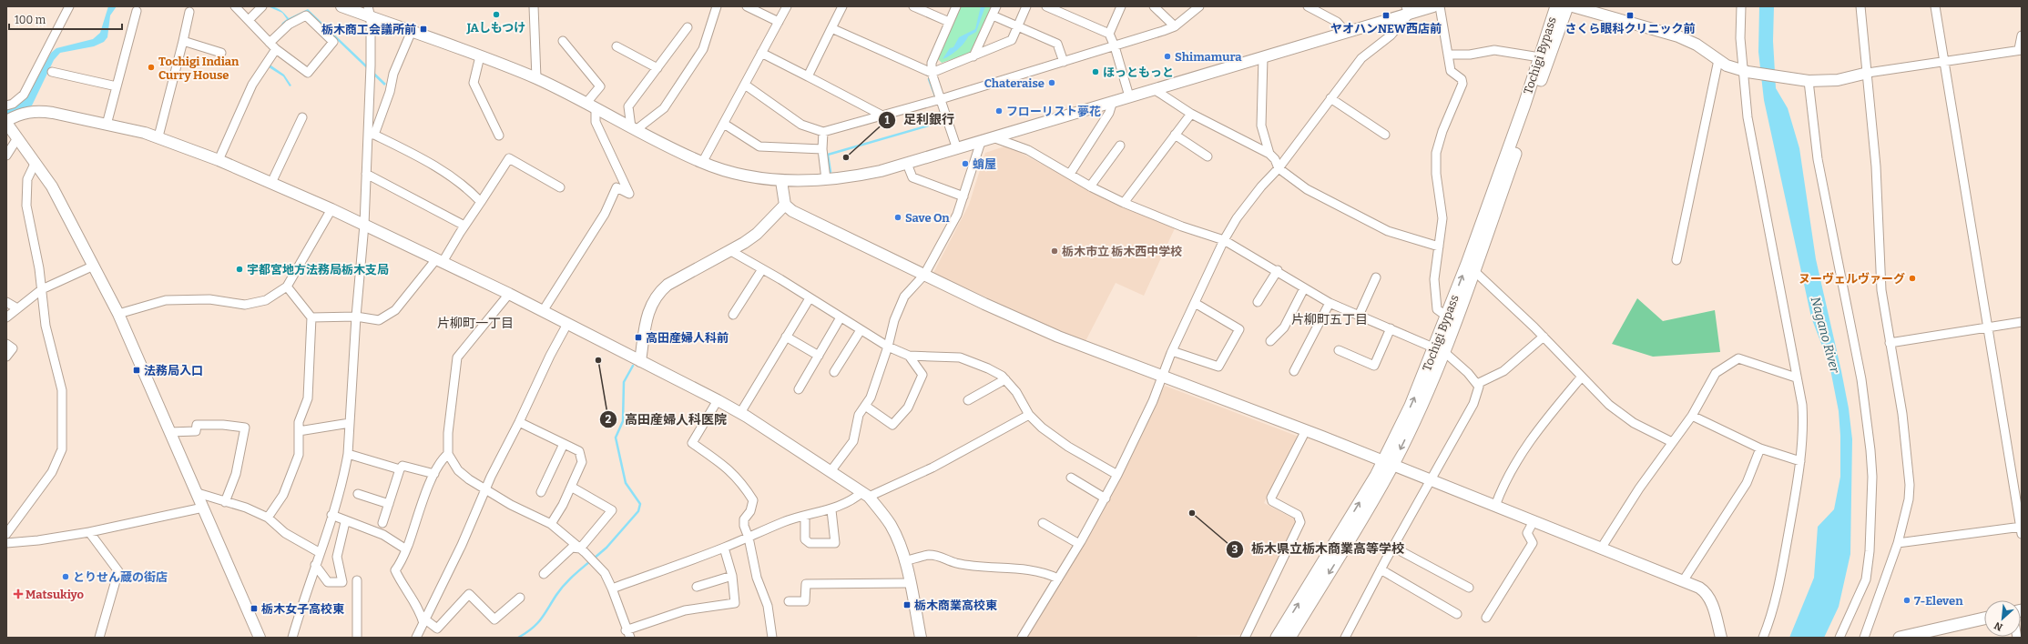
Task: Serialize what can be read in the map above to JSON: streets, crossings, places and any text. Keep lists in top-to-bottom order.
{
  "streets": {
    "main road": ["Tochigi Bypass"]
  },
  "districts": ["片柳町五丁目", "片柳町一丁目"],
  "water": ["Nagano River"],
  "places": {
    "other": [
      "JAしもつけ",
      "Shimamura",
      "Tochigi Indian Curry House",
      "ほっともっと",
      "Chateraise",
      "フローリスト夢花",
      "足利銀行",
      "蛸屋",
      "Save On",
      "栃木市立 栃木西中学校",
      "宇都宮地方法務局栃木支局",
      "ヌーヴェルヴァーグ",
      "高田産婦人科医院",
      "栃木県立栃木商業高等学校",
      "とりせん蔵の街店",
      "7-Eleven"
    ],
    "transit": [
      "ヤオハンNEW西店前",
      "さくら眼科クリニック前",
      "栃木商工会議所前",
      "高田産婦人科前",
      "法務局入口",
      "栃木商業高校東",
      "栃木女子高校東"
    ],
    "health": ["Matsukiyo"]
  },
  "scale_bar": "100 m",
  "north": "bottom left"
}
